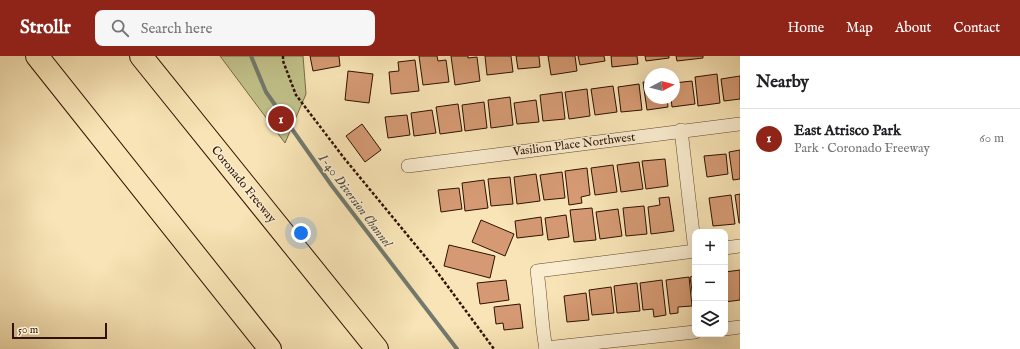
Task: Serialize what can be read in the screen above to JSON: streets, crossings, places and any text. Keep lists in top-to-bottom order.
{
  "streets": {
    "highway": ["Coronado Freeway"],
    "street": ["Vasilion Place Northwest"]
  },
  "water": ["I-40 Diversion Channel"],
  "scale_bar": "50 m",
  "north": "right",
  "page": {
    "header": "Strollr",
    "search": "Search here",
    "nav": [
      "Home",
      "Map",
      "About",
      "Contact"
    ],
    "heading": "Nearby",
    "pins": "1",
    "list": [
      {
        "mark": "1",
        "name": "East Atrisco Park",
        "note": "Park · Coronado Freeway",
        "value": "60 m"
      }
    ],
    "map_buttons": ["+", "−"],
    "scale": "50 m"
  }
}
